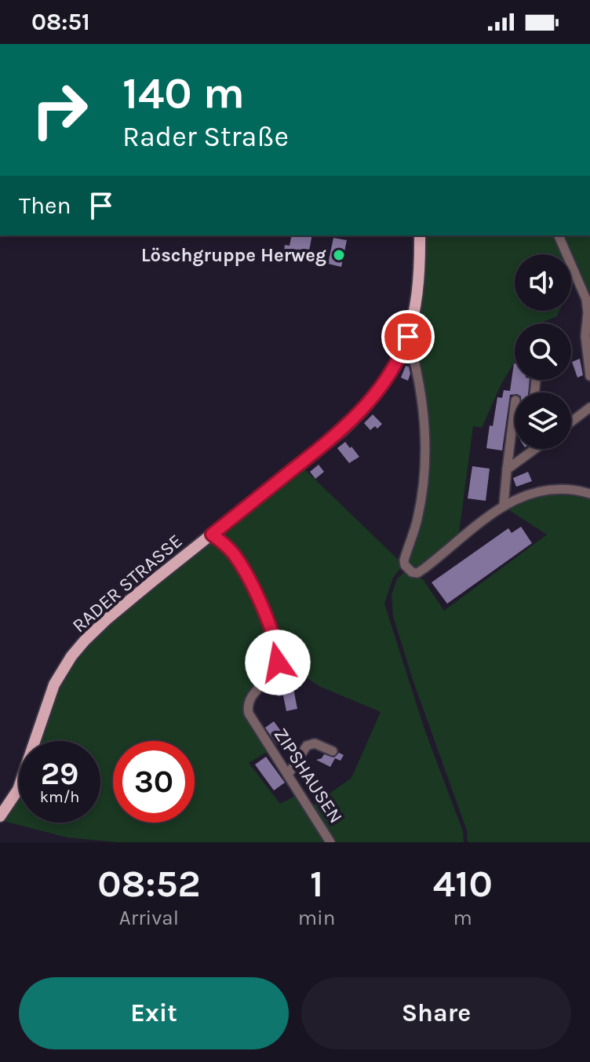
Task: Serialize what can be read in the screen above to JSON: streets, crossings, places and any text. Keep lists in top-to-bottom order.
{
  "streets": {
    "main road": ["RADER STRASSE"],
    "street": ["ZIPSHAUSEN"]
  },
  "crossings": [
    ["RADER STRASSE", "ZIPSHAUSEN"]
  ],
  "places": ["Löschgruppe Herweg"],
  "page": {
    "status": "08:51",
    "turn": ["140 m", "Rader Straße"],
    "then": "Then",
    "speed": "29 km/h",
    "limit": "30",
    "eta": [
      "08:52",
      "Arrival",
      "1",
      "min",
      "410",
      "m"
    ],
    "buttons": ["Exit", "Share"]
  }
}
